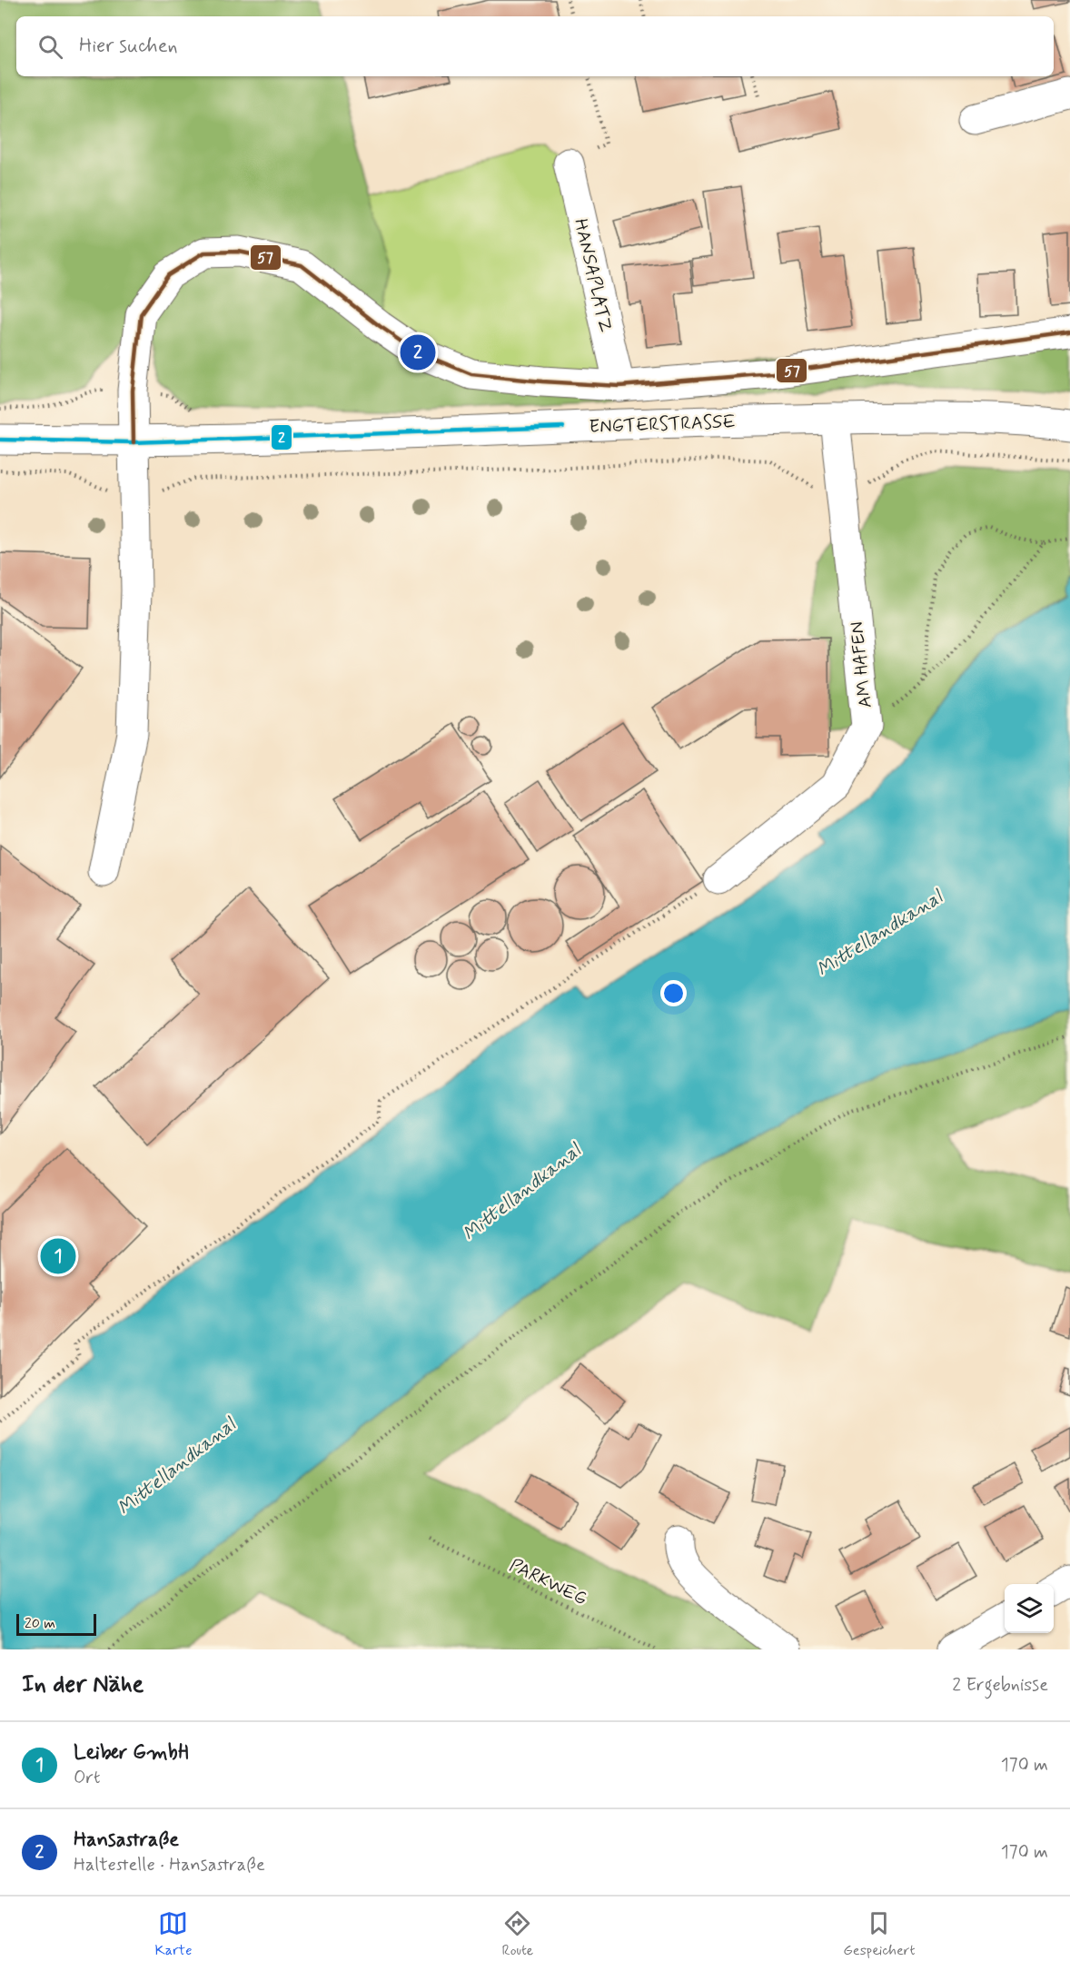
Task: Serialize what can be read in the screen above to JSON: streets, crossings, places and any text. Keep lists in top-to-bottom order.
{
  "streets": {
    "street": ["HANSAPLATZ", "ENGTERSTRASSE", "AM HAFEN"],
    "path": ["PARKWEG"]
  },
  "crossings": [
    ["ENGTERSTRASSE", "AM HAFEN"]
  ],
  "water": ["Mittellandkanal"],
  "lines": ["transit line 57", "transit line 2"],
  "scale_bar": "20 m",
  "page": {
    "search": "Hier suchen",
    "pins": ["2", "1"],
    "scale": "20 m",
    "heading": ["In der Nähe", "2 Ergebnisse"],
    "list": [
      {
        "mark": "1",
        "name": "Leiber GmbH",
        "note": "Ort",
        "value": "170 m"
      },
      {
        "mark": "2",
        "name": "Hansastraße",
        "note": "Haltestelle · Hansastraße",
        "value": "170 m"
      }
    ],
    "nav": ["Karte", "Route", "Gespeichert"]
  }
}
